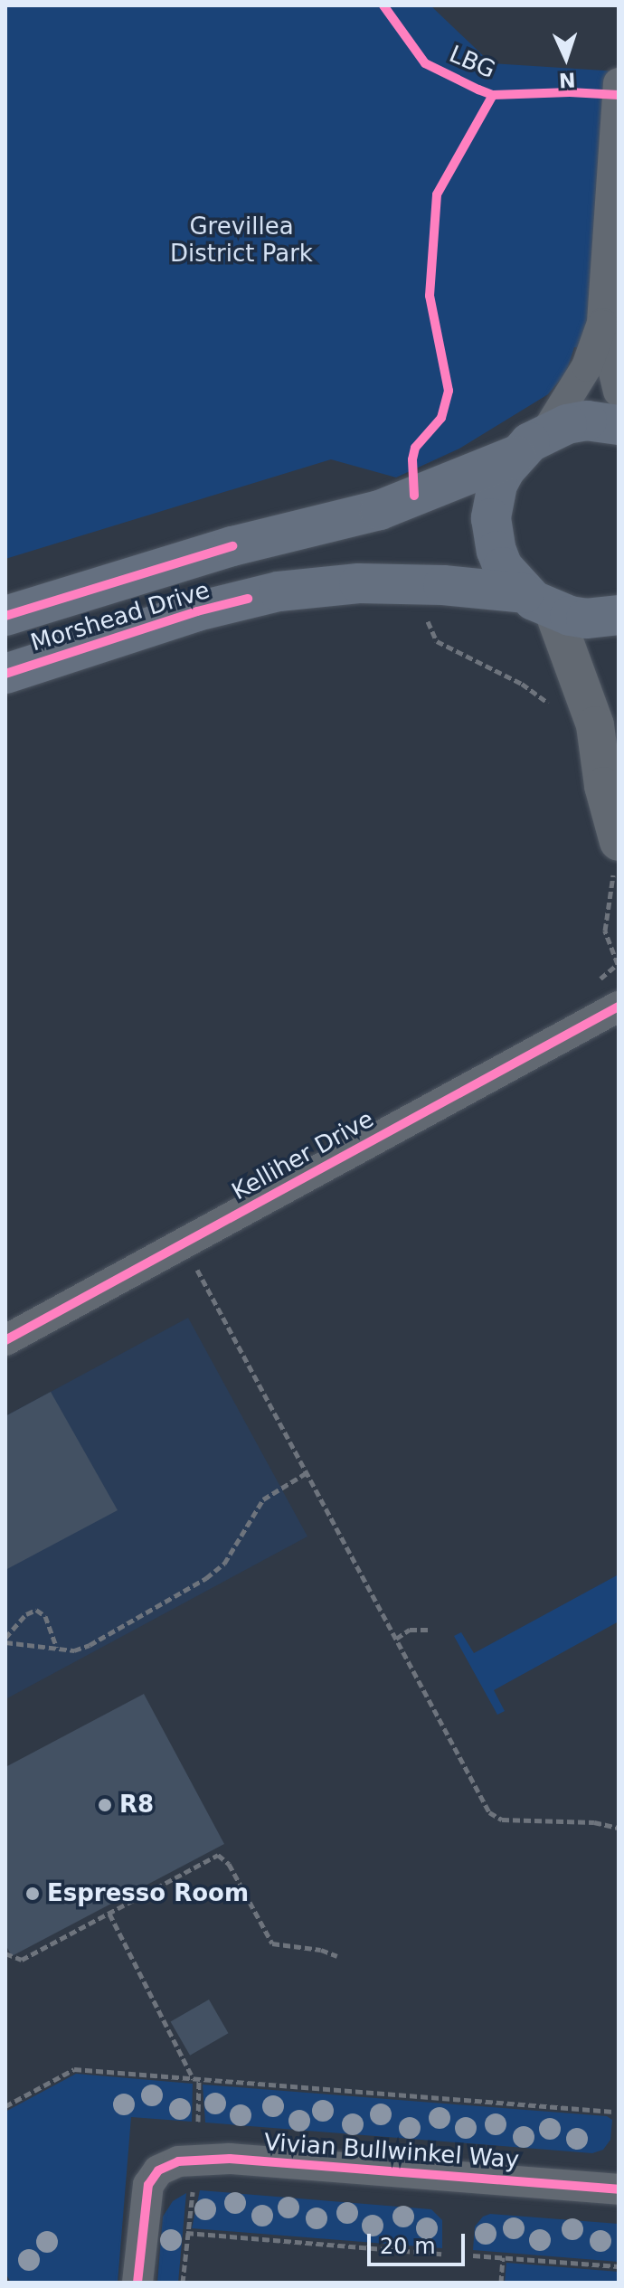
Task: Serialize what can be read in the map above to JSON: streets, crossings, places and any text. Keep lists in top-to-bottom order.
{
  "streets": {
    "main road": ["Morshead Drive"],
    "street": ["Kelliher Drive", "Vivian Bullwinkel Way"],
    "cycle path": ["LBG"]
  },
  "parks": ["Grevillea District Park"],
  "places": ["R8", "Espresso Room"],
  "scale_bar": "20 m",
  "north": "bottom"
}
